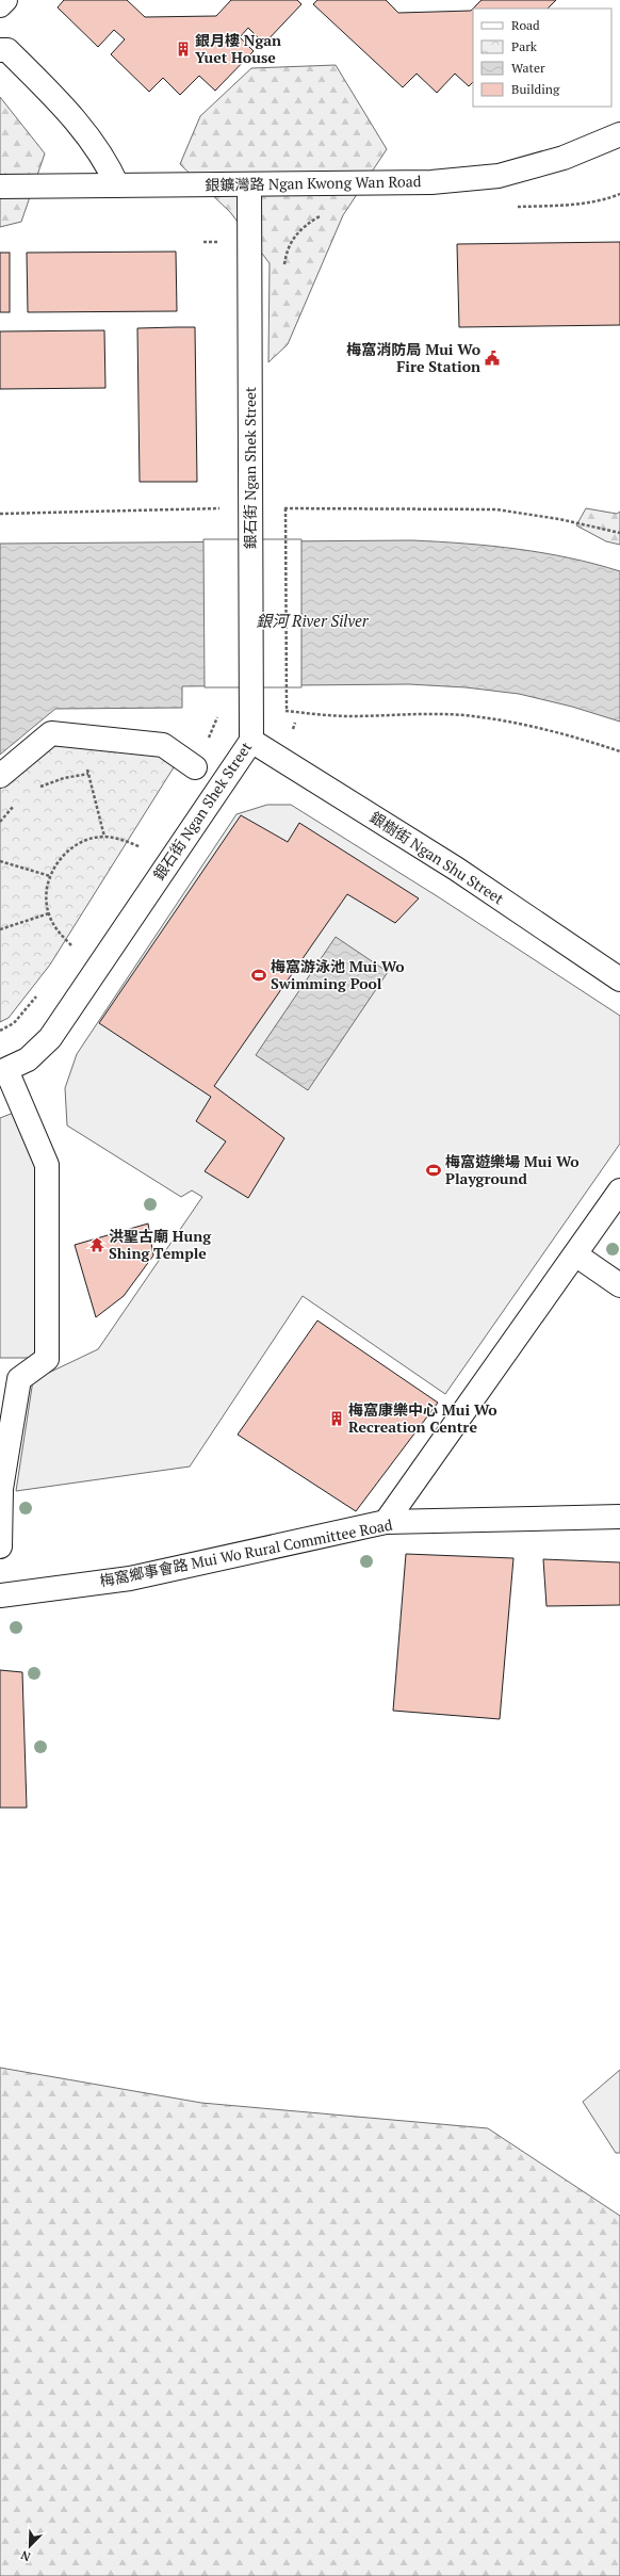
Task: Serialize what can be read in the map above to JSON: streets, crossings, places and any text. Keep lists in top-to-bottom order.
{
  "streets": {
    "street": [
      "銀鑛灣路 Ngan Kwong Wan Road",
      "銀石街 Ngan Shek Street",
      "銀樹街 Ngan Shu Street",
      "梅窩鄉事會路 Mui Wo Rural Committee Road"
    ]
  },
  "crossings": [
    ["銀鑛灣路 Ngan Kwong Wan Road", "銀石街 Ngan Shek Street"],
    ["銀石街 Ngan Shek Street", "銀樹街 Ngan Shu Street"]
  ],
  "water": ["銀河 River Silver"],
  "places": {
    "building": ["銀月樓 Ngan Yuet House", "梅窩康樂中心 Mui Wo Recreation Centre"],
    "public building": ["梅窩消防局 Mui Wo Fire Station"],
    "sports": ["梅窩游泳池 Mui Wo Swimming Pool", "梅窩遊樂場 Mui Wo Playground"],
    "temple": ["洪聖古廟 Hung Shing Temple"]
  },
  "legend": [
    "Road",
    "Park",
    "Water",
    "Building"
  ],
  "north": "bottom left"
}
